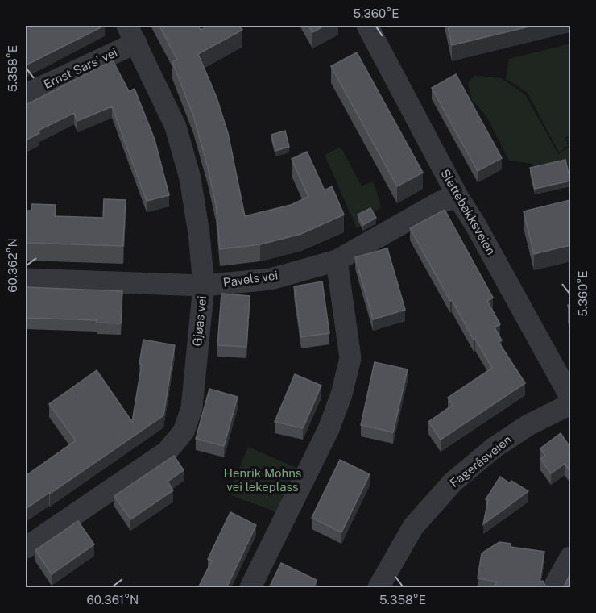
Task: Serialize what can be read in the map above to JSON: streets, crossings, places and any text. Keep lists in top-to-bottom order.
{
  "streets": {
    "street": [
      "Ernst Sars' vei",
      "Slettebakksveien",
      "Pavels vei",
      "Gjøas vei",
      "Fageråsveien"
    ]
  },
  "crossings": [
    ["Ernst Sars' vei", "Gjøas vei"],
    ["Slettebakksveien", "Pavels vei"],
    ["Pavels vei", "Gjøas vei"]
  ],
  "parks": ["Henrik Mohns vei lekeplass"],
  "coordinates": [
    "5.360°E",
    "5.358°E",
    "60.362°N",
    "60.361°N"
  ]
}
